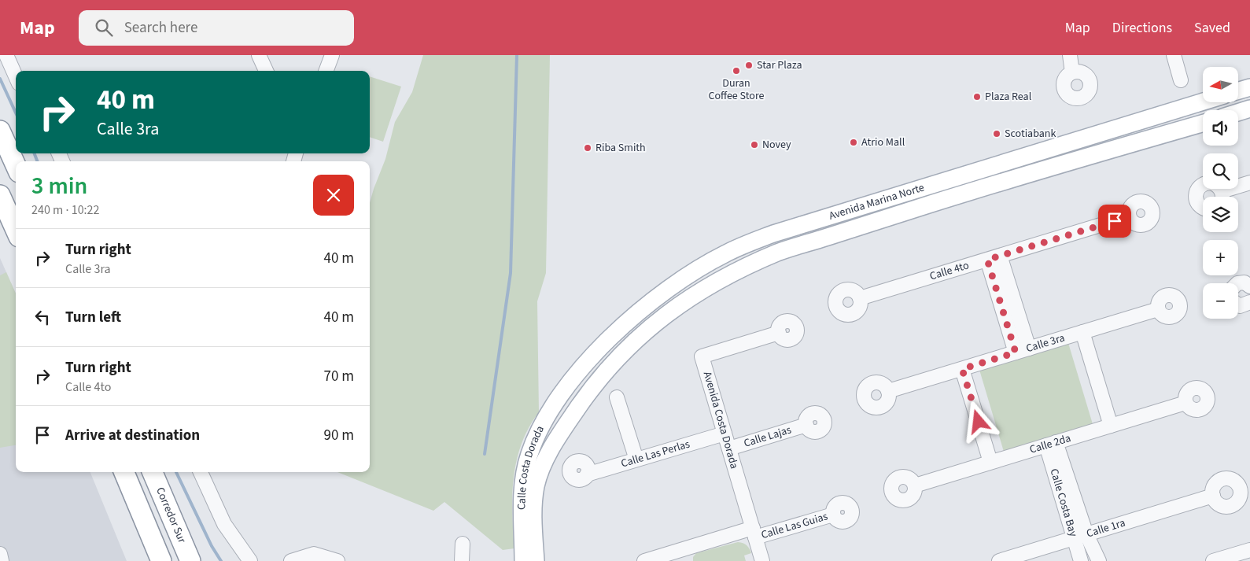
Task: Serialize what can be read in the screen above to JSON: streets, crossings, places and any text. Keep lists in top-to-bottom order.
{
  "streets": {
    "highway": ["Corredor Sur"],
    "main road": ["Avenida Marina Norte", "Calle Costa Dorada"],
    "street": [
      "Calle 4to",
      "Calle 3ra",
      "Avenida Costa Dorada",
      "Calle Lajas",
      "Calle 2da",
      "Calle Las Perlas",
      "Calle Costa Bay",
      "Calle Las Guias",
      "Calle 1ra"
    ]
  },
  "crossings": [
    ["Avenida Marina Norte", "Calle Costa Dorada"],
    ["Avenida Costa Dorada", "Calle Lajas"],
    ["Avenida Costa Dorada", "Calle Las Perlas"],
    ["Avenida Costa Dorada", "Calle Las Guias"],
    ["Calle 2da", "Calle Costa Bay"],
    ["Calle Costa Bay", "Calle 1ra"]
  ],
  "places": [
    "Star Plaza",
    "Duran Coffee Store",
    "Plaza Real",
    "Scotiabank",
    "Atrio Mall",
    "Novey",
    "Riba Smith"
  ],
  "north": "left",
  "page": {
    "header": "Map",
    "search": "Search here",
    "nav": ["Map", "Directions", "Saved"],
    "map_buttons": ["+", "−"],
    "turn": ["40 m", "Calle 3ra"],
    "heading": ["3 min", "240 m · 10:22"],
    "list": [
      {
        "name": "Turn right",
        "note": "Calle 3ra",
        "value": "40 m"
      },
      {
        "name": "Turn left",
        "value": "40 m"
      },
      {
        "name": "Turn right",
        "note": "Calle 4to",
        "value": "70 m"
      },
      {
        "name": "Arrive at destination",
        "value": "90 m"
      }
    ]
  }
}
